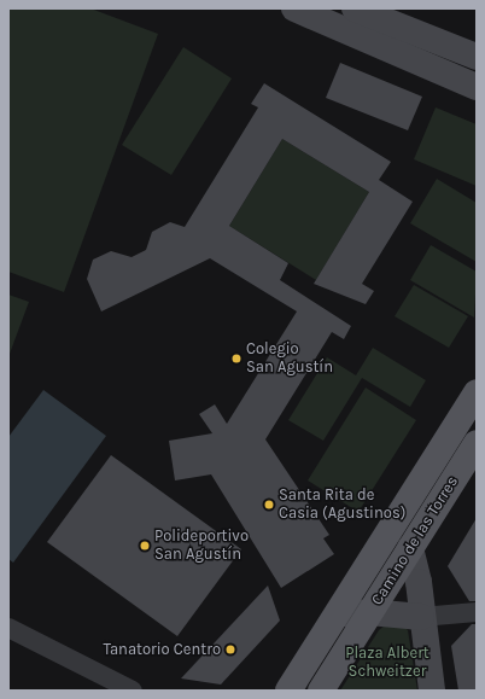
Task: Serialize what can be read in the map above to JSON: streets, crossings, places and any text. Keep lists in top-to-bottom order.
{
  "streets": {
    "main road": ["Camino de las Torres"]
  },
  "parks": ["Plaza Albert Schweitzer"],
  "places": [
    "Colegio San Agustín",
    "Santa Rita de Casia (Agustinos)",
    "Polideportivo San Agustín",
    "Tanatorio Centro"
  ]
}
